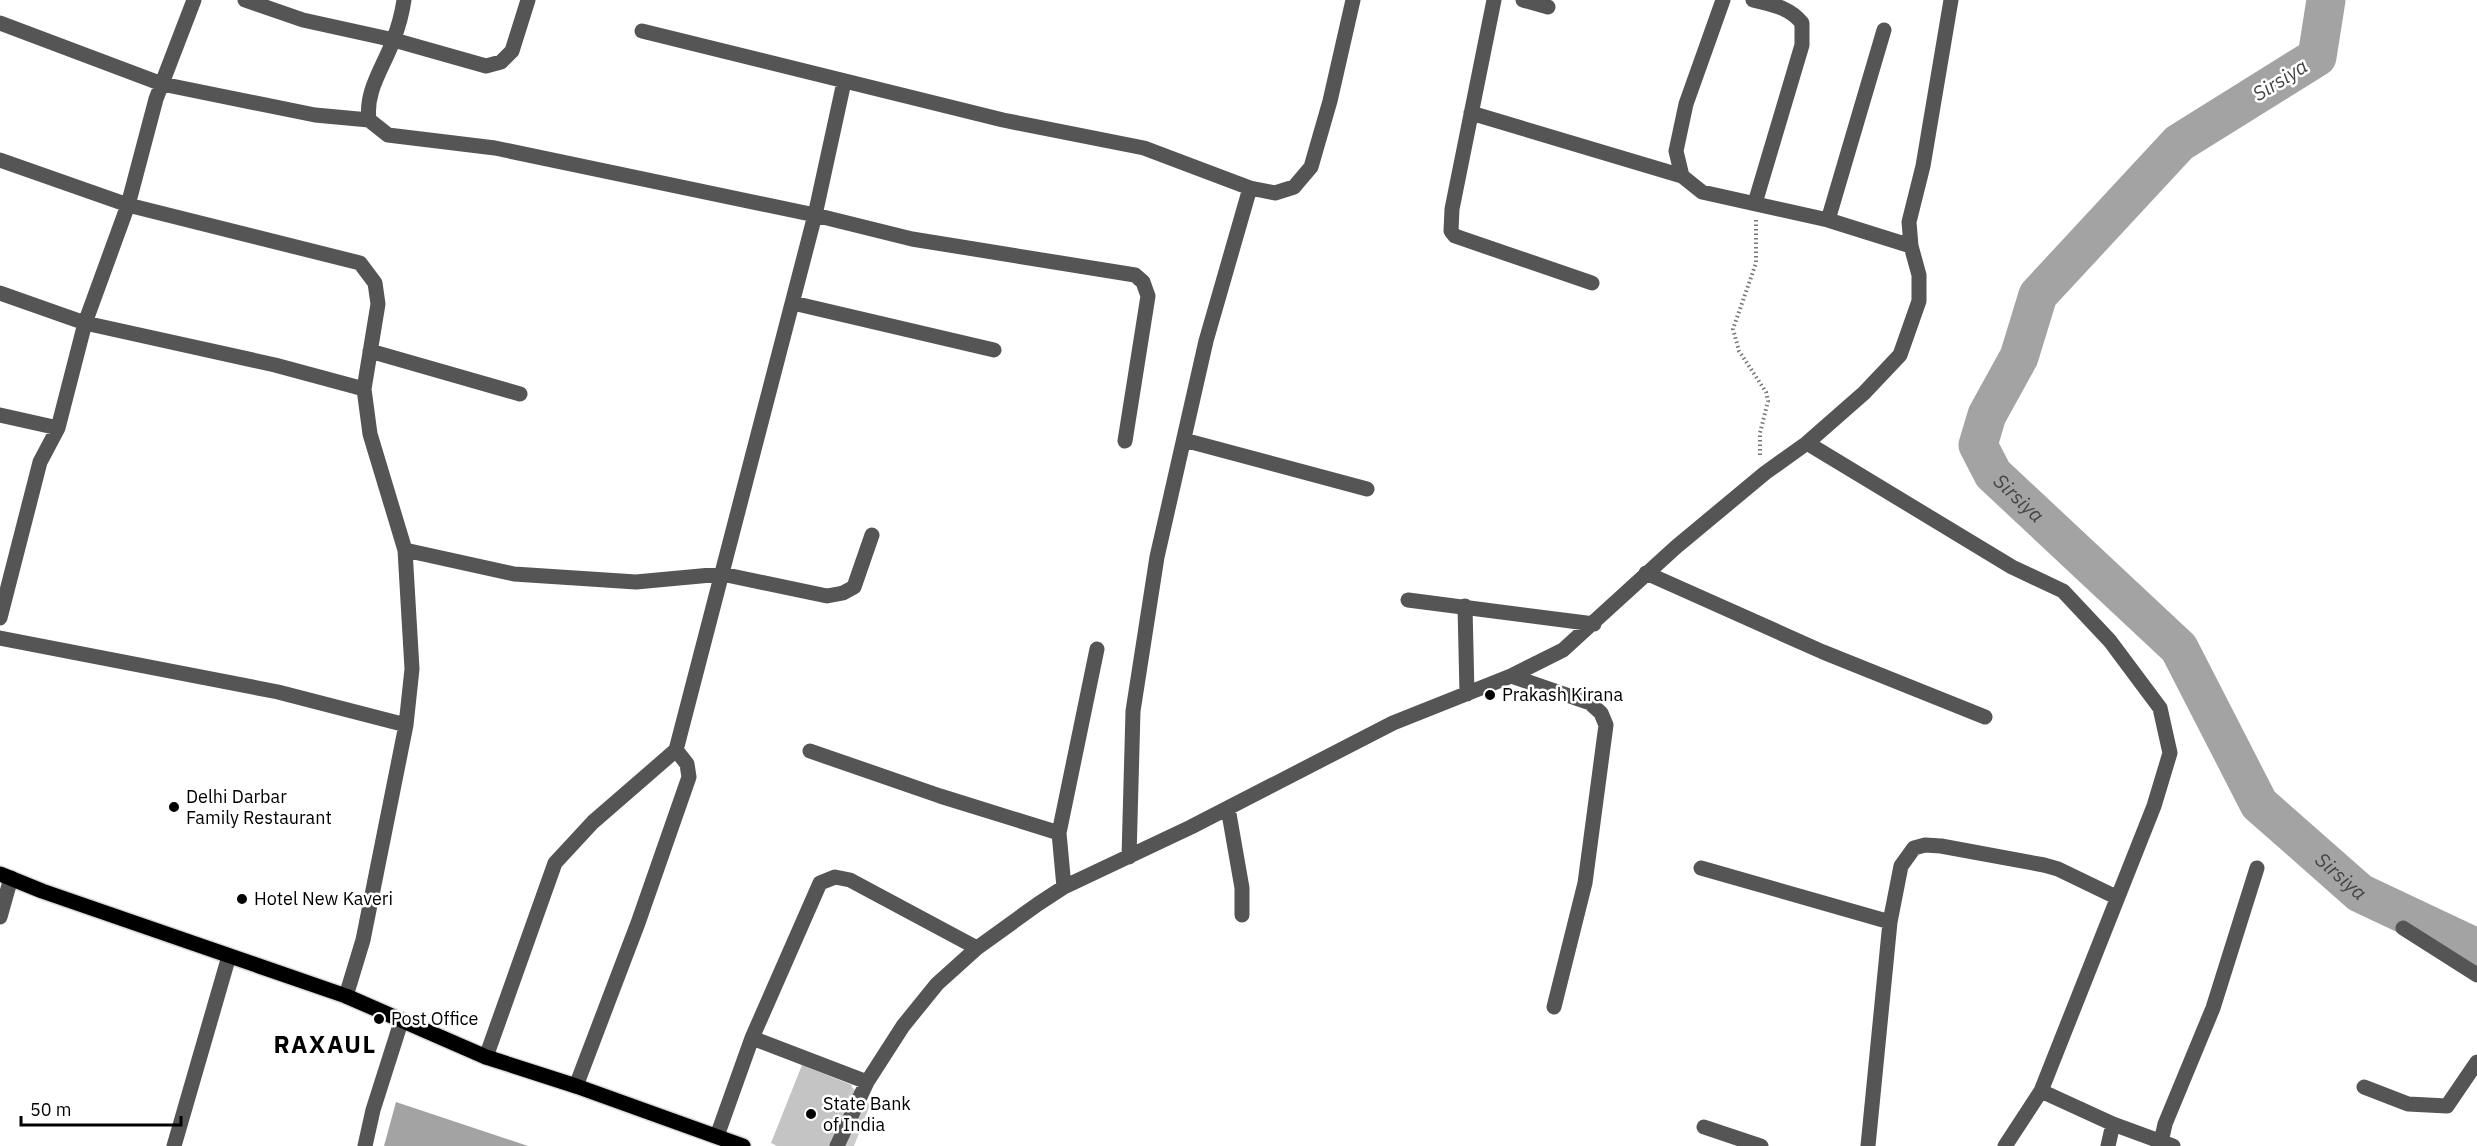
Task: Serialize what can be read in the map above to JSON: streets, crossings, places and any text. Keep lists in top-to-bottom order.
{
  "districts": ["RAXAUL"],
  "water": ["Sirsiya"],
  "places": [
    "Prakash Kirana",
    "Delhi Darbar Family Restaurant",
    "Hotel New Kaveri",
    "Post Office",
    "State Bank of India"
  ],
  "scale_bar": "50 m"
}
